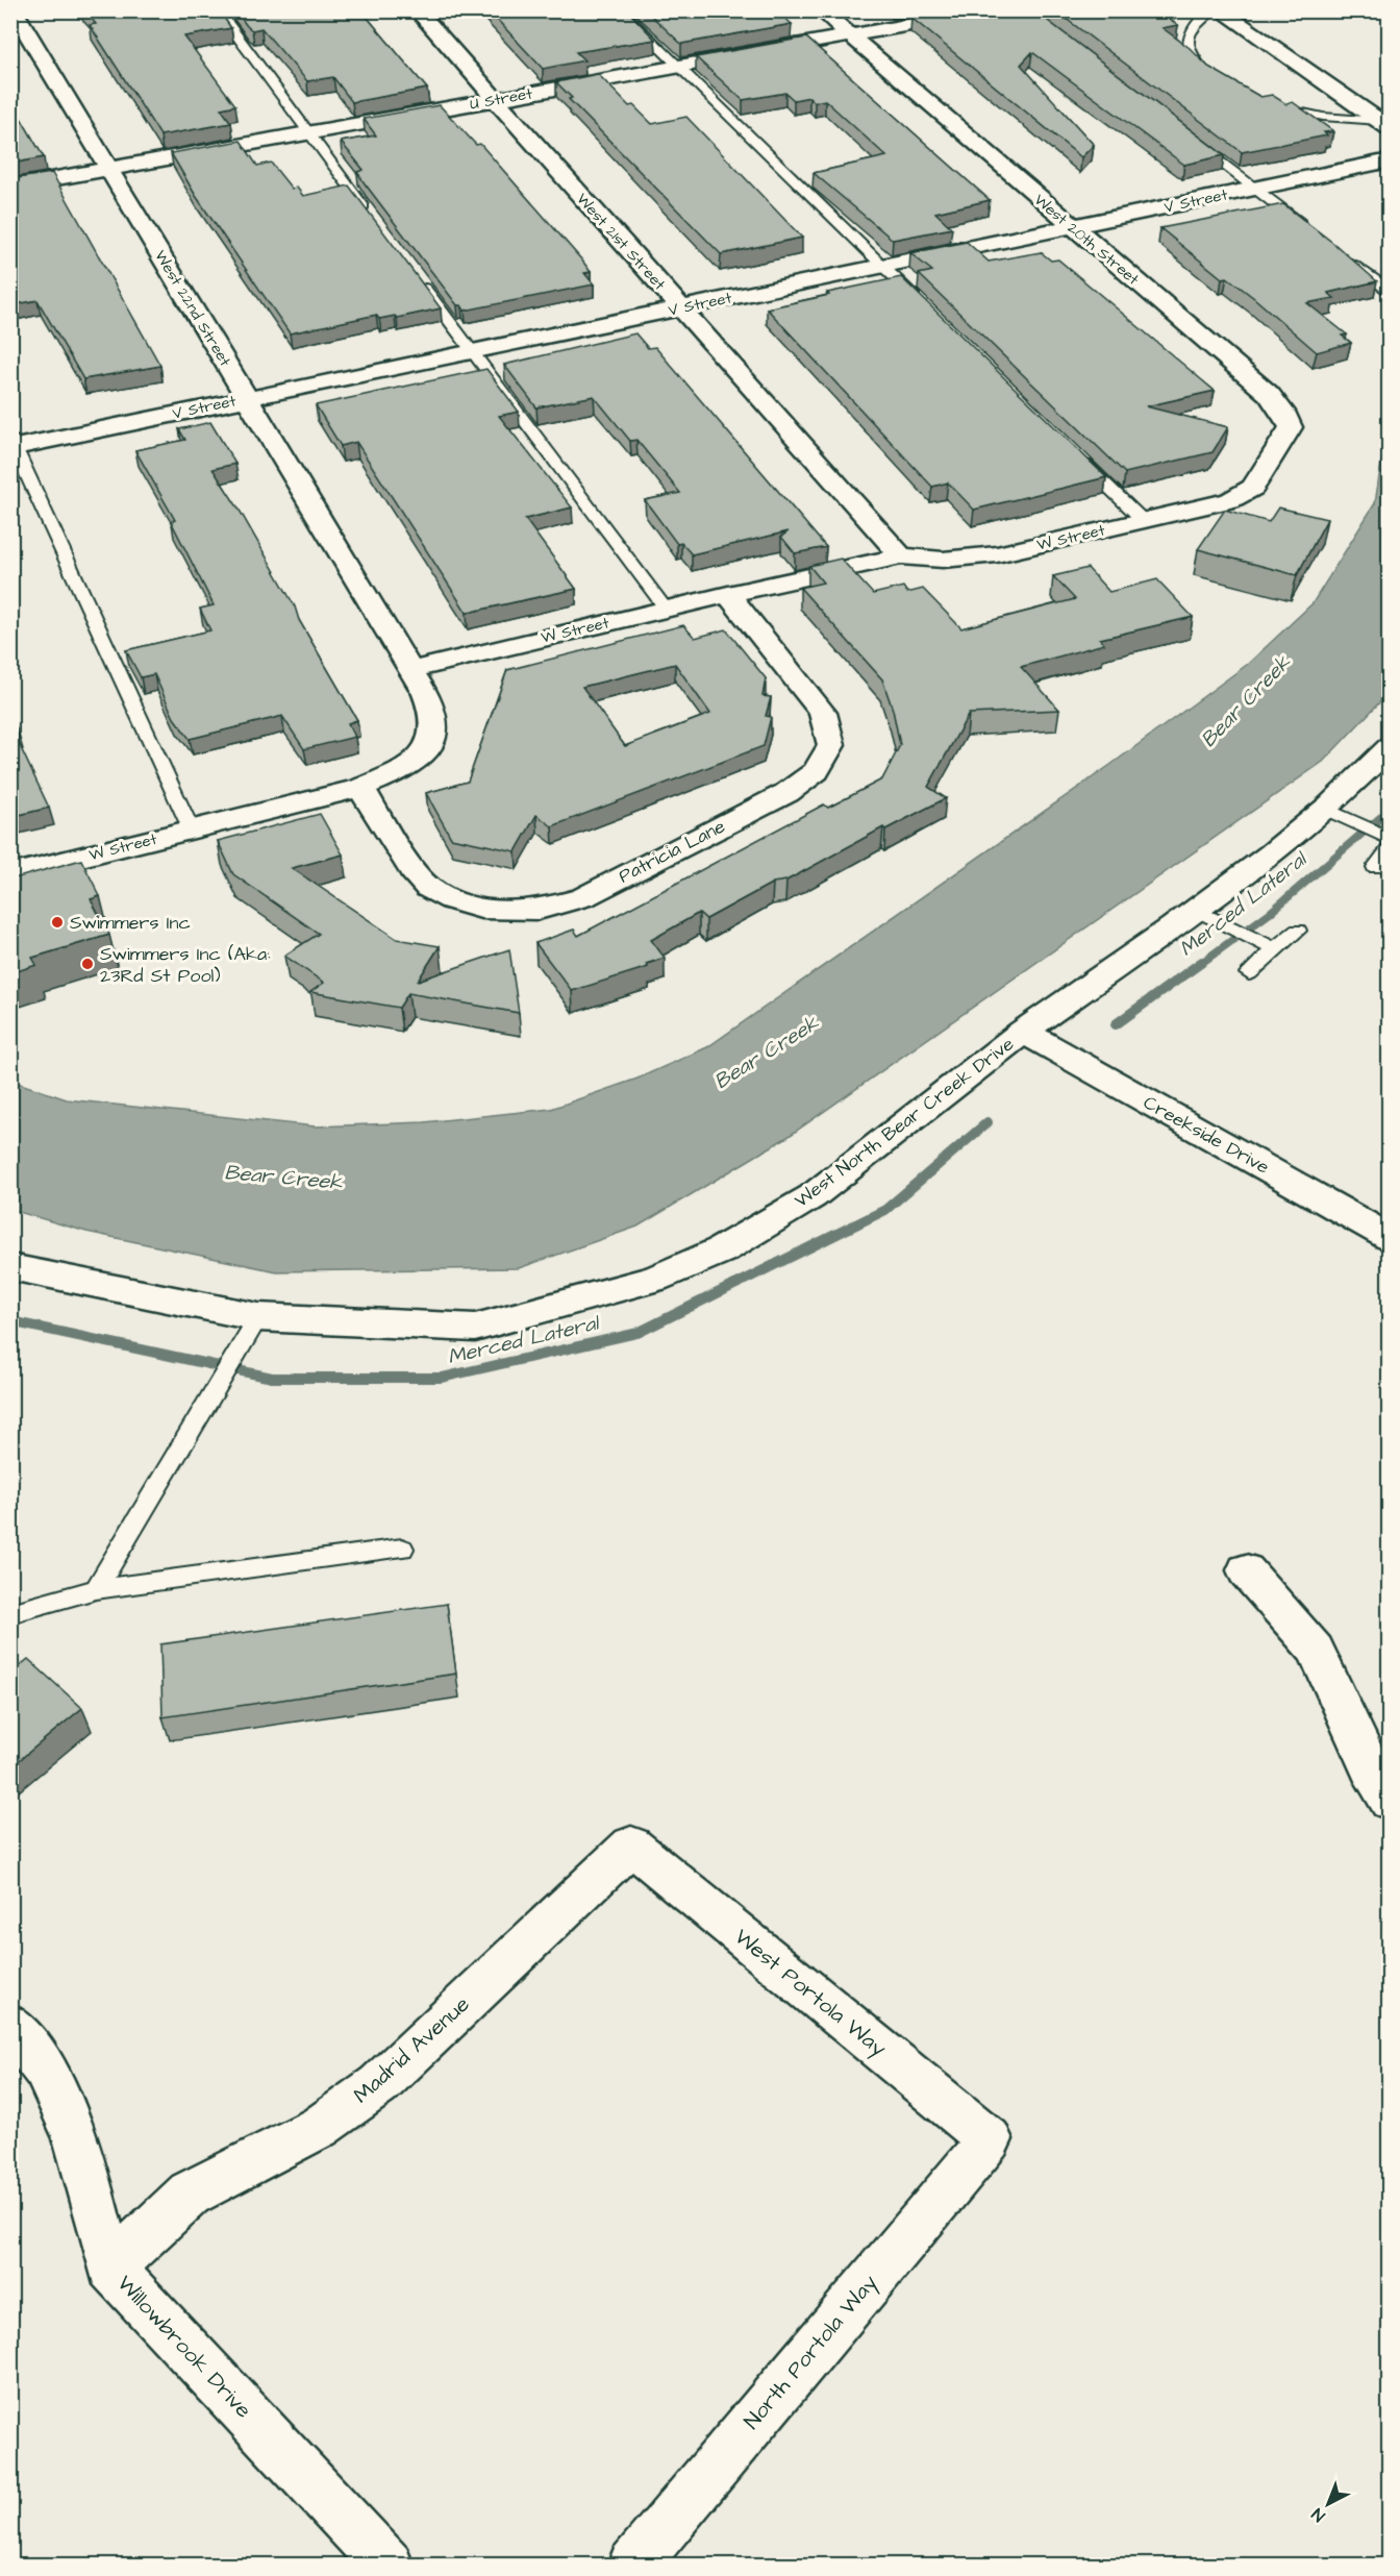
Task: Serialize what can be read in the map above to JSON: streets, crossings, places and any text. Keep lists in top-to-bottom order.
{
  "streets": {
    "street": [
      "U Street",
      "V Street",
      "West 20th Street",
      "West 21st Street",
      "West 22nd Street",
      "W Street",
      "Patricia Lane",
      "West North Bear Creek Drive",
      "Creekside Drive",
      "West Portola Way",
      "Madrid Avenue",
      "Willowbrook Drive",
      "North Portola Way"
    ]
  },
  "crossings": [
    ["U Street", "West 20th Street"],
    ["U Street", "West 21st Street"],
    ["U Street", "West 22nd Street"],
    ["V Street", "West 20th Street"],
    ["V Street", "West 21st Street"],
    ["V Street", "West 22nd Street"],
    ["West 20th Street", "W Street"],
    ["West 21st Street", "W Street"],
    ["West 22nd Street", "W Street"],
    ["W Street", "Patricia Lane"],
    ["West North Bear Creek Drive", "Creekside Drive"],
    ["West Portola Way", "Madrid Avenue"],
    ["West Portola Way", "North Portola Way"],
    ["Madrid Avenue", "Willowbrook Drive"]
  ],
  "water": ["Bear Creek", "Merced Lateral"],
  "places": ["Swimmers Inc", "Swimmers Inc (Aka: 23Rd St Pool)"],
  "north": "bottom left"
}
